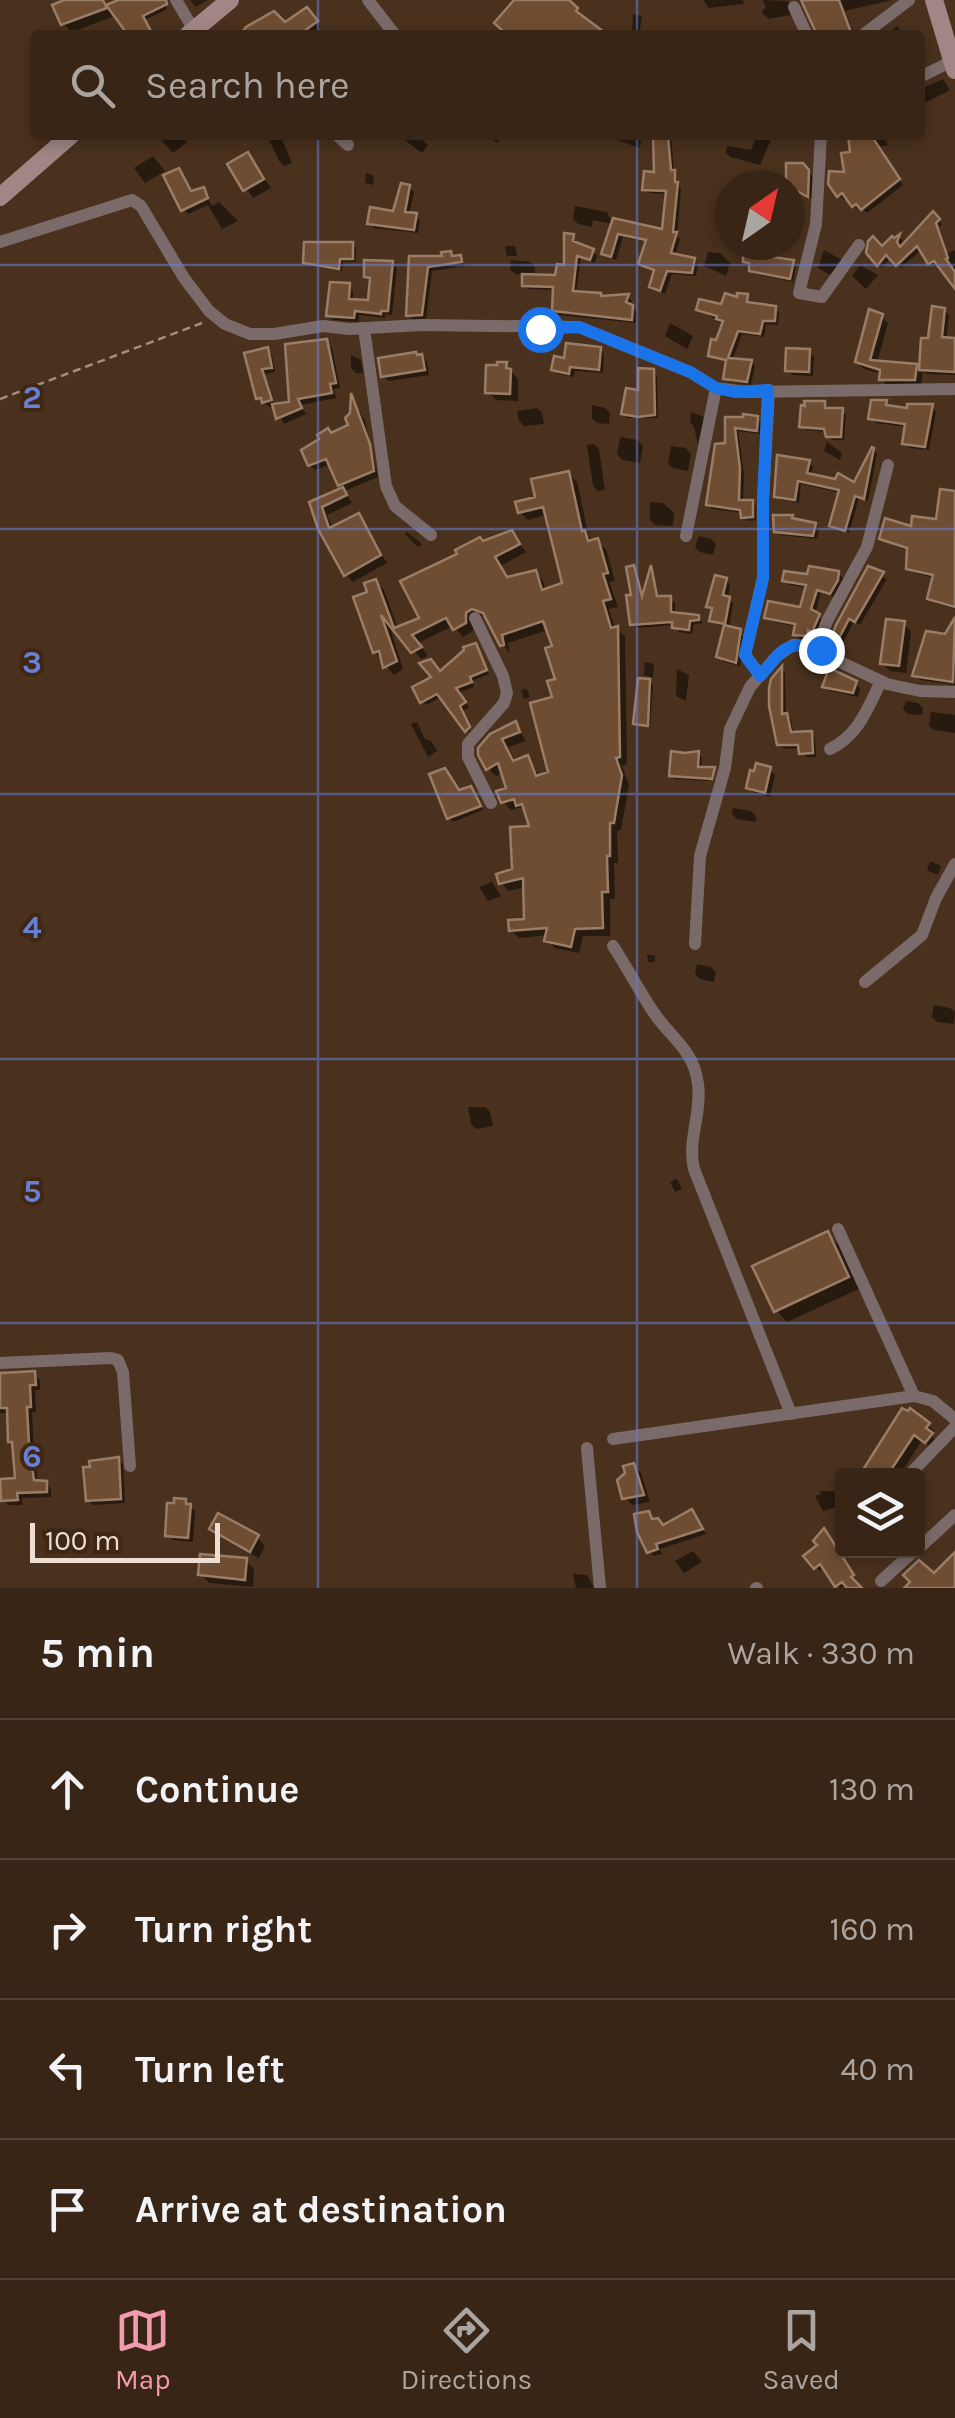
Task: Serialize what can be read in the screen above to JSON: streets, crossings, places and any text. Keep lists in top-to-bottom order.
{
  "scale_bar": "100 m",
  "north": "top right",
  "page": {
    "search": "Search here",
    "scale": "100 m",
    "heading": ["5 min", "Walk · 330 m"],
    "list": [
      ["Continue", "130 m"],
      ["Turn right", "160 m"],
      ["Turn left", "40 m"],
      "Arrive at destination"
    ],
    "nav": ["Map", "Directions", "Saved"]
  },
  "grid": {
    "rows": [
      "2",
      "3",
      "4",
      "5",
      "6"
    ]
  }
}
